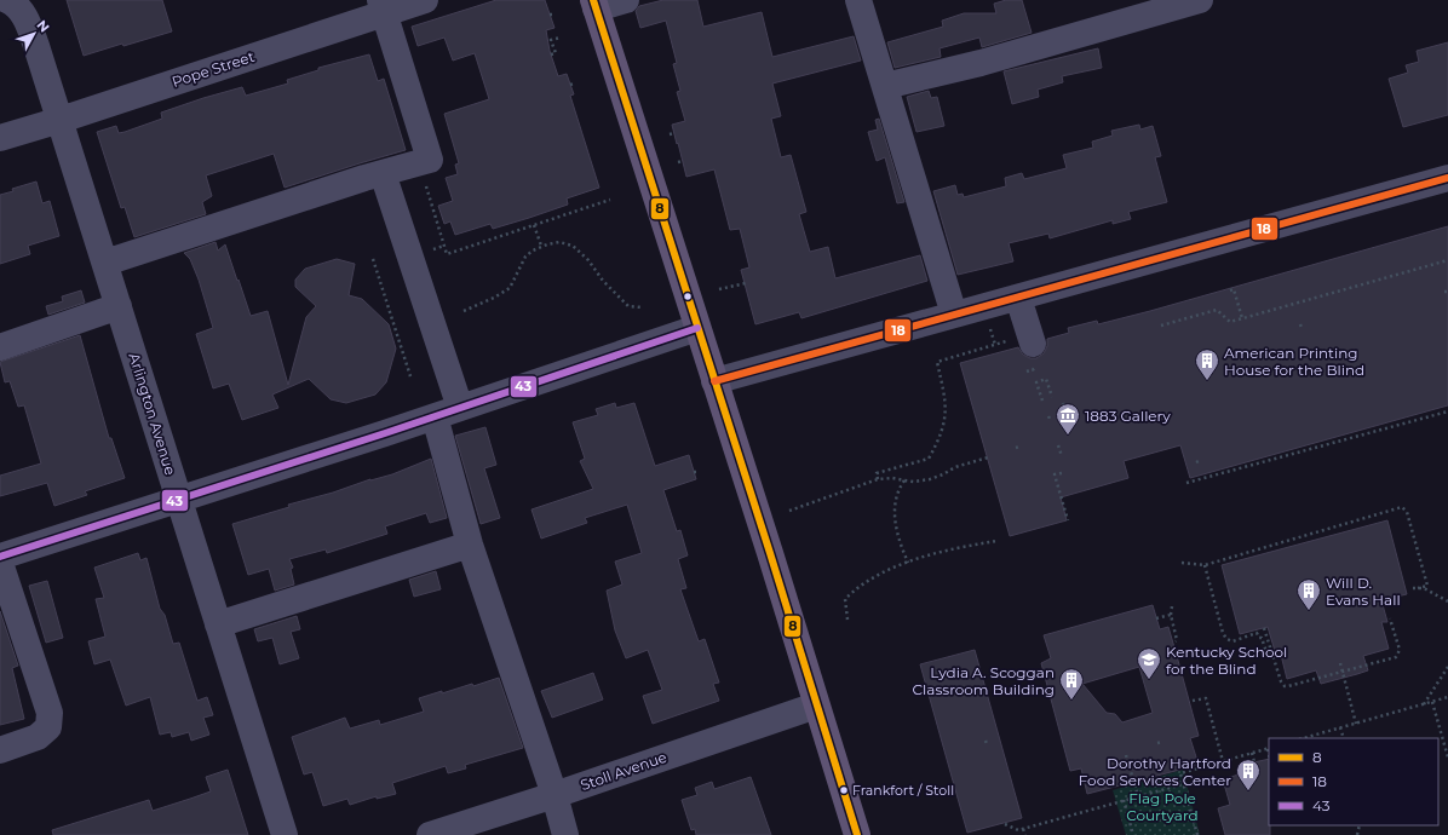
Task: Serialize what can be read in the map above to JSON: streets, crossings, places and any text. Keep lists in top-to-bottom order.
{
  "streets": {
    "street": ["Pope Street", "Arlington Avenue", "Stoll Avenue"]
  },
  "crossings": [
    ["Pope Street", "Arlington Avenue"]
  ],
  "parks": ["Flag Pole Courtyard"],
  "places": {
    "building": [
      "American Printing House for the Blind",
      "Will D. Evans Hall",
      "Lydia A. Scoggan Classroom Building",
      "Dorothy Hartford Food Services Center"
    ],
    "museum": ["1883 Gallery"],
    "school or university": ["Kentucky School for the Blind"],
    "other": ["Frankfort / Stoll"]
  },
  "lines": ["transit line 8", "transit line 18", "transit line 43"],
  "legend": ["8", "18", "43"],
  "north": "top right"
}
